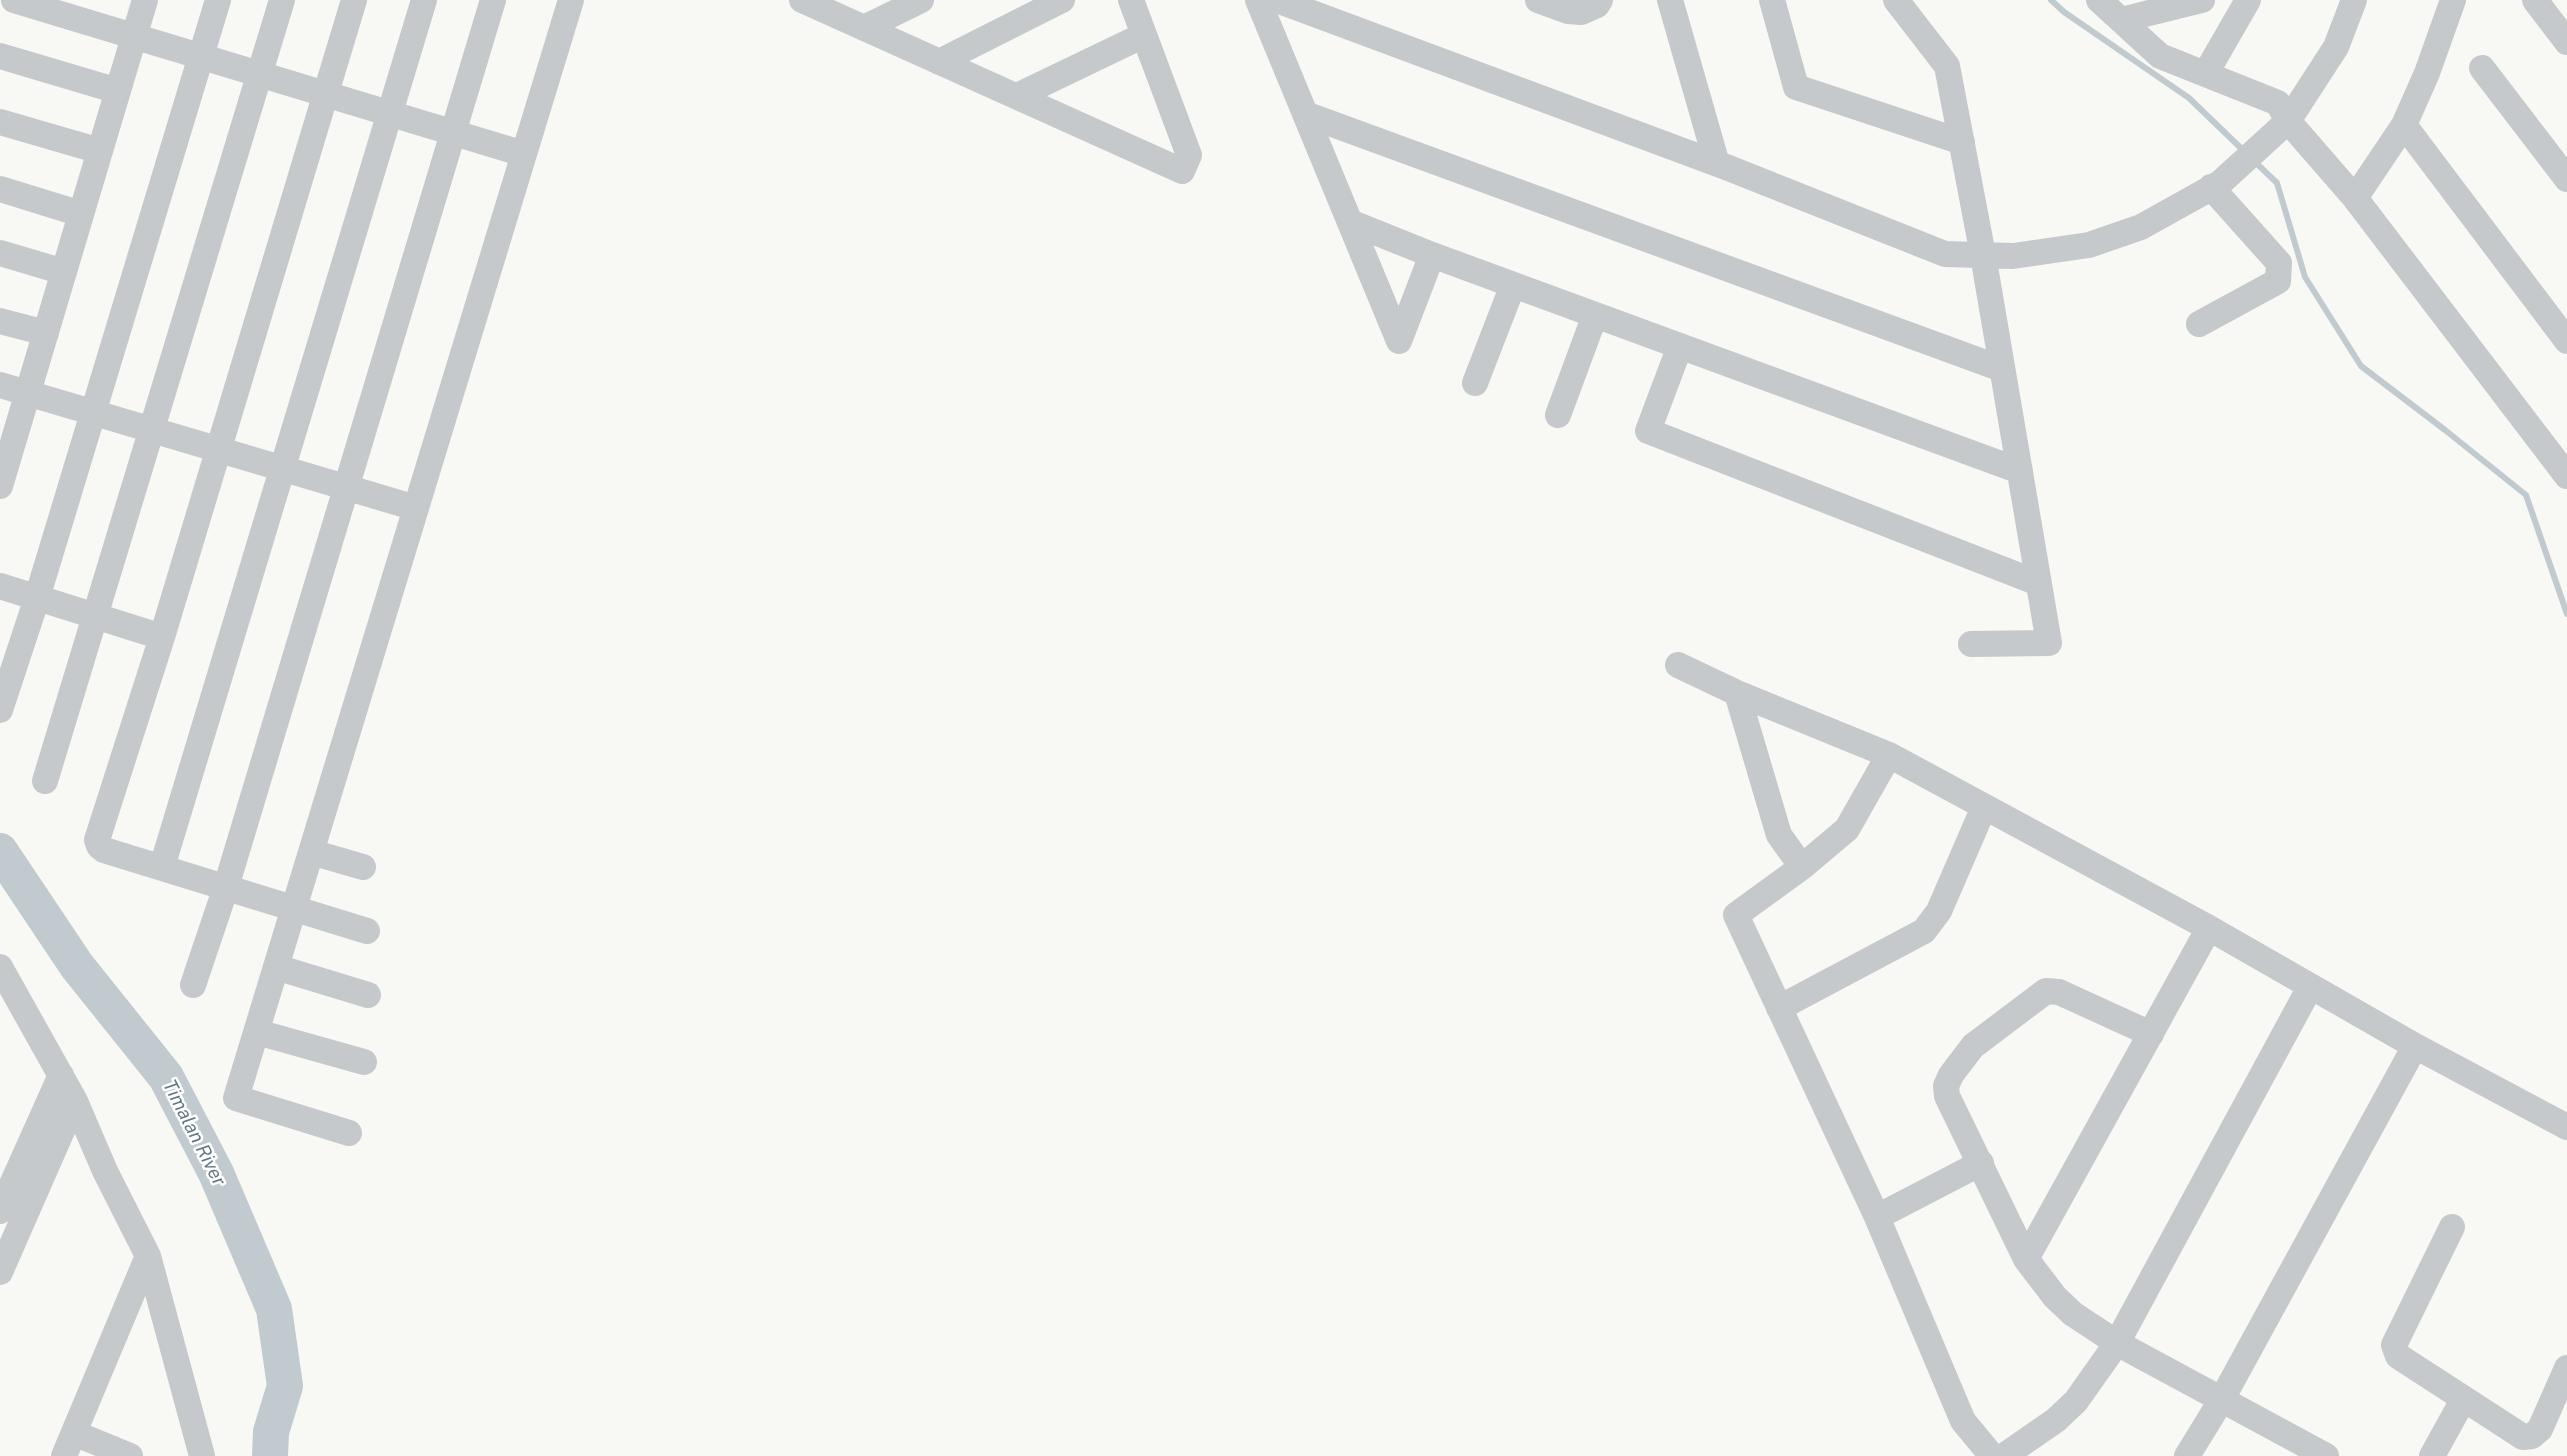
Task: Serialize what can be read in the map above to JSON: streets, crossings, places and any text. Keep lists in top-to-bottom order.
{
  "water": ["Timalan River"]
}
